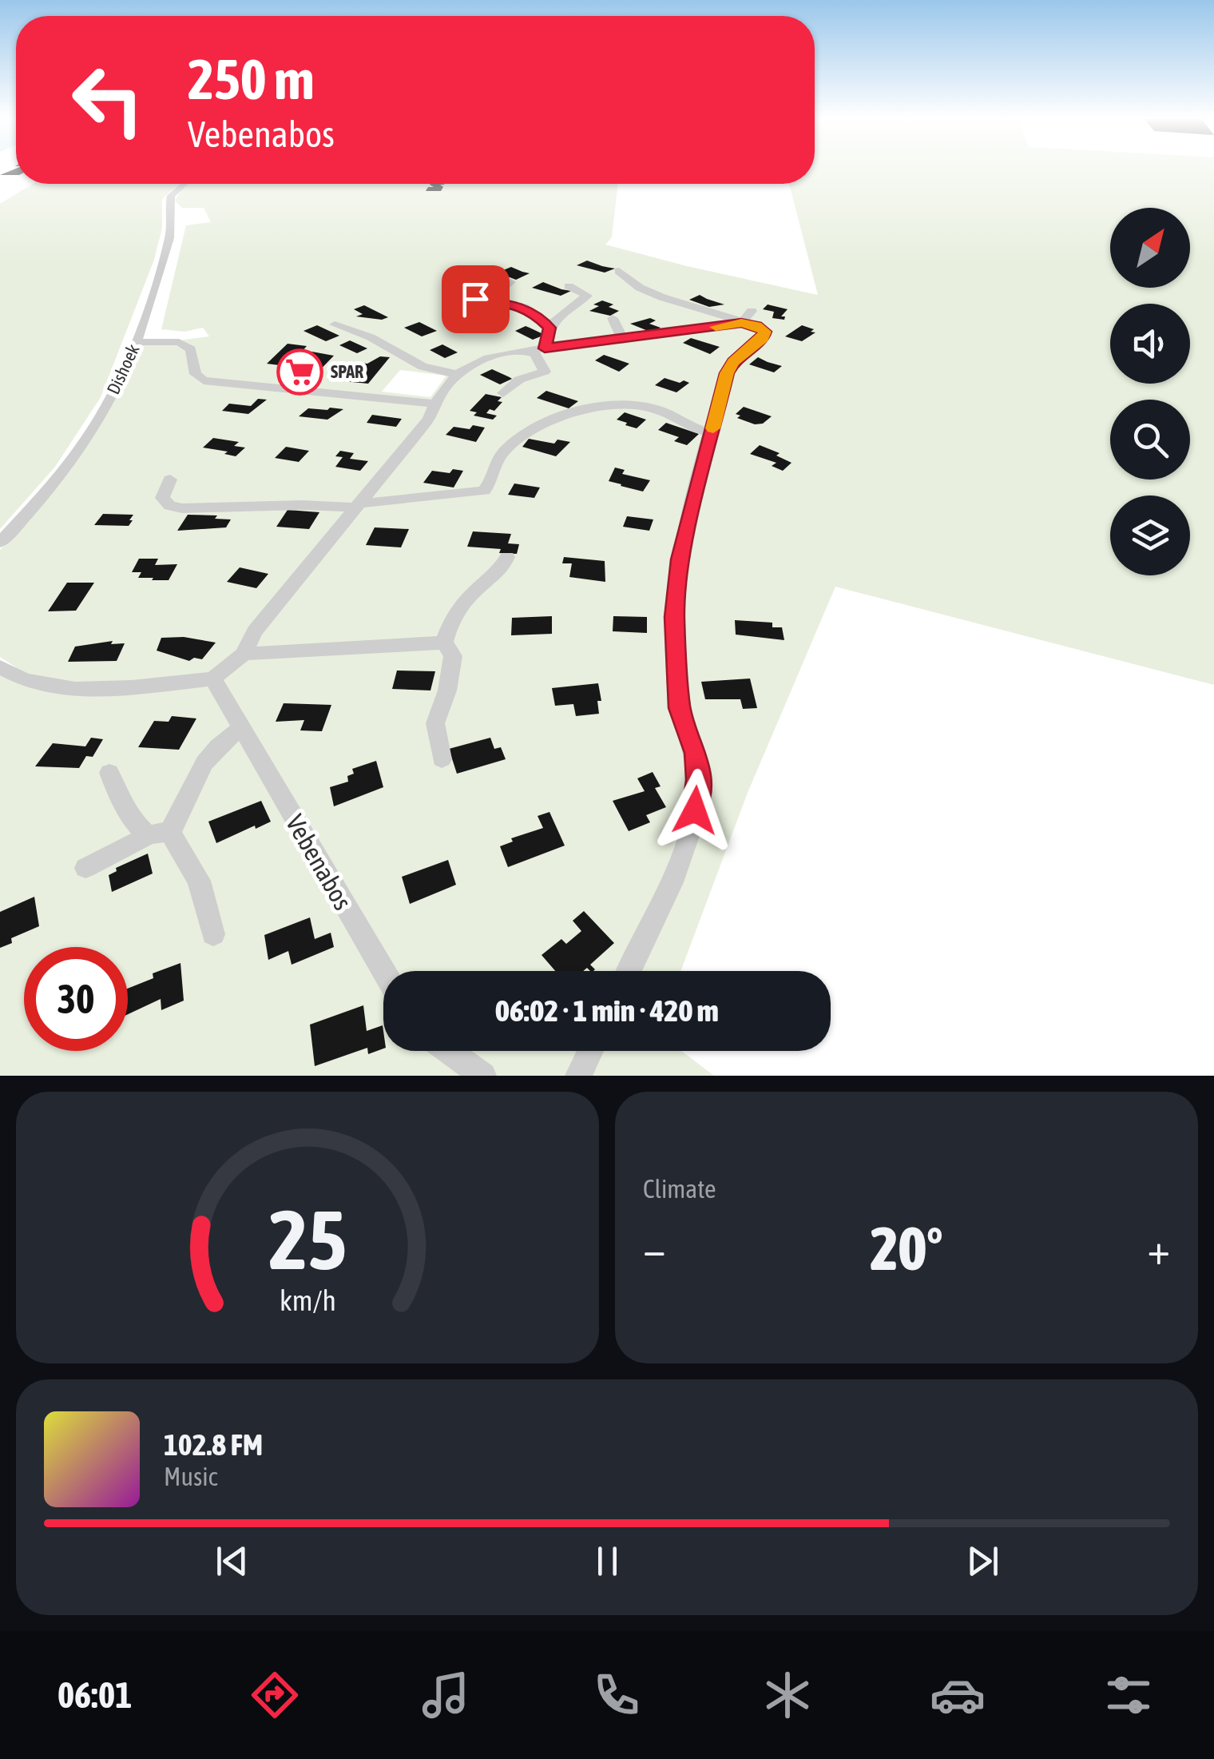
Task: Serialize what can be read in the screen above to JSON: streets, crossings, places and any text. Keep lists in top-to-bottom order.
{
  "streets": {
    "street": ["Dishoek", "Vebenabos"]
  },
  "places": {
    "supermarket": ["SPAR"]
  },
  "north": "top right",
  "page": {
    "turn": ["250 m", "Vebenabos"],
    "limit": "30",
    "trip": "06:02 · 1 min · 420 m",
    "tile": "Climate",
    "heat": ["−", "20°", "+"],
    "song": ["102.8 FM", "Music"],
    "tabs": "06:01",
    "gauge": ["25", "km/h"]
  }
}
